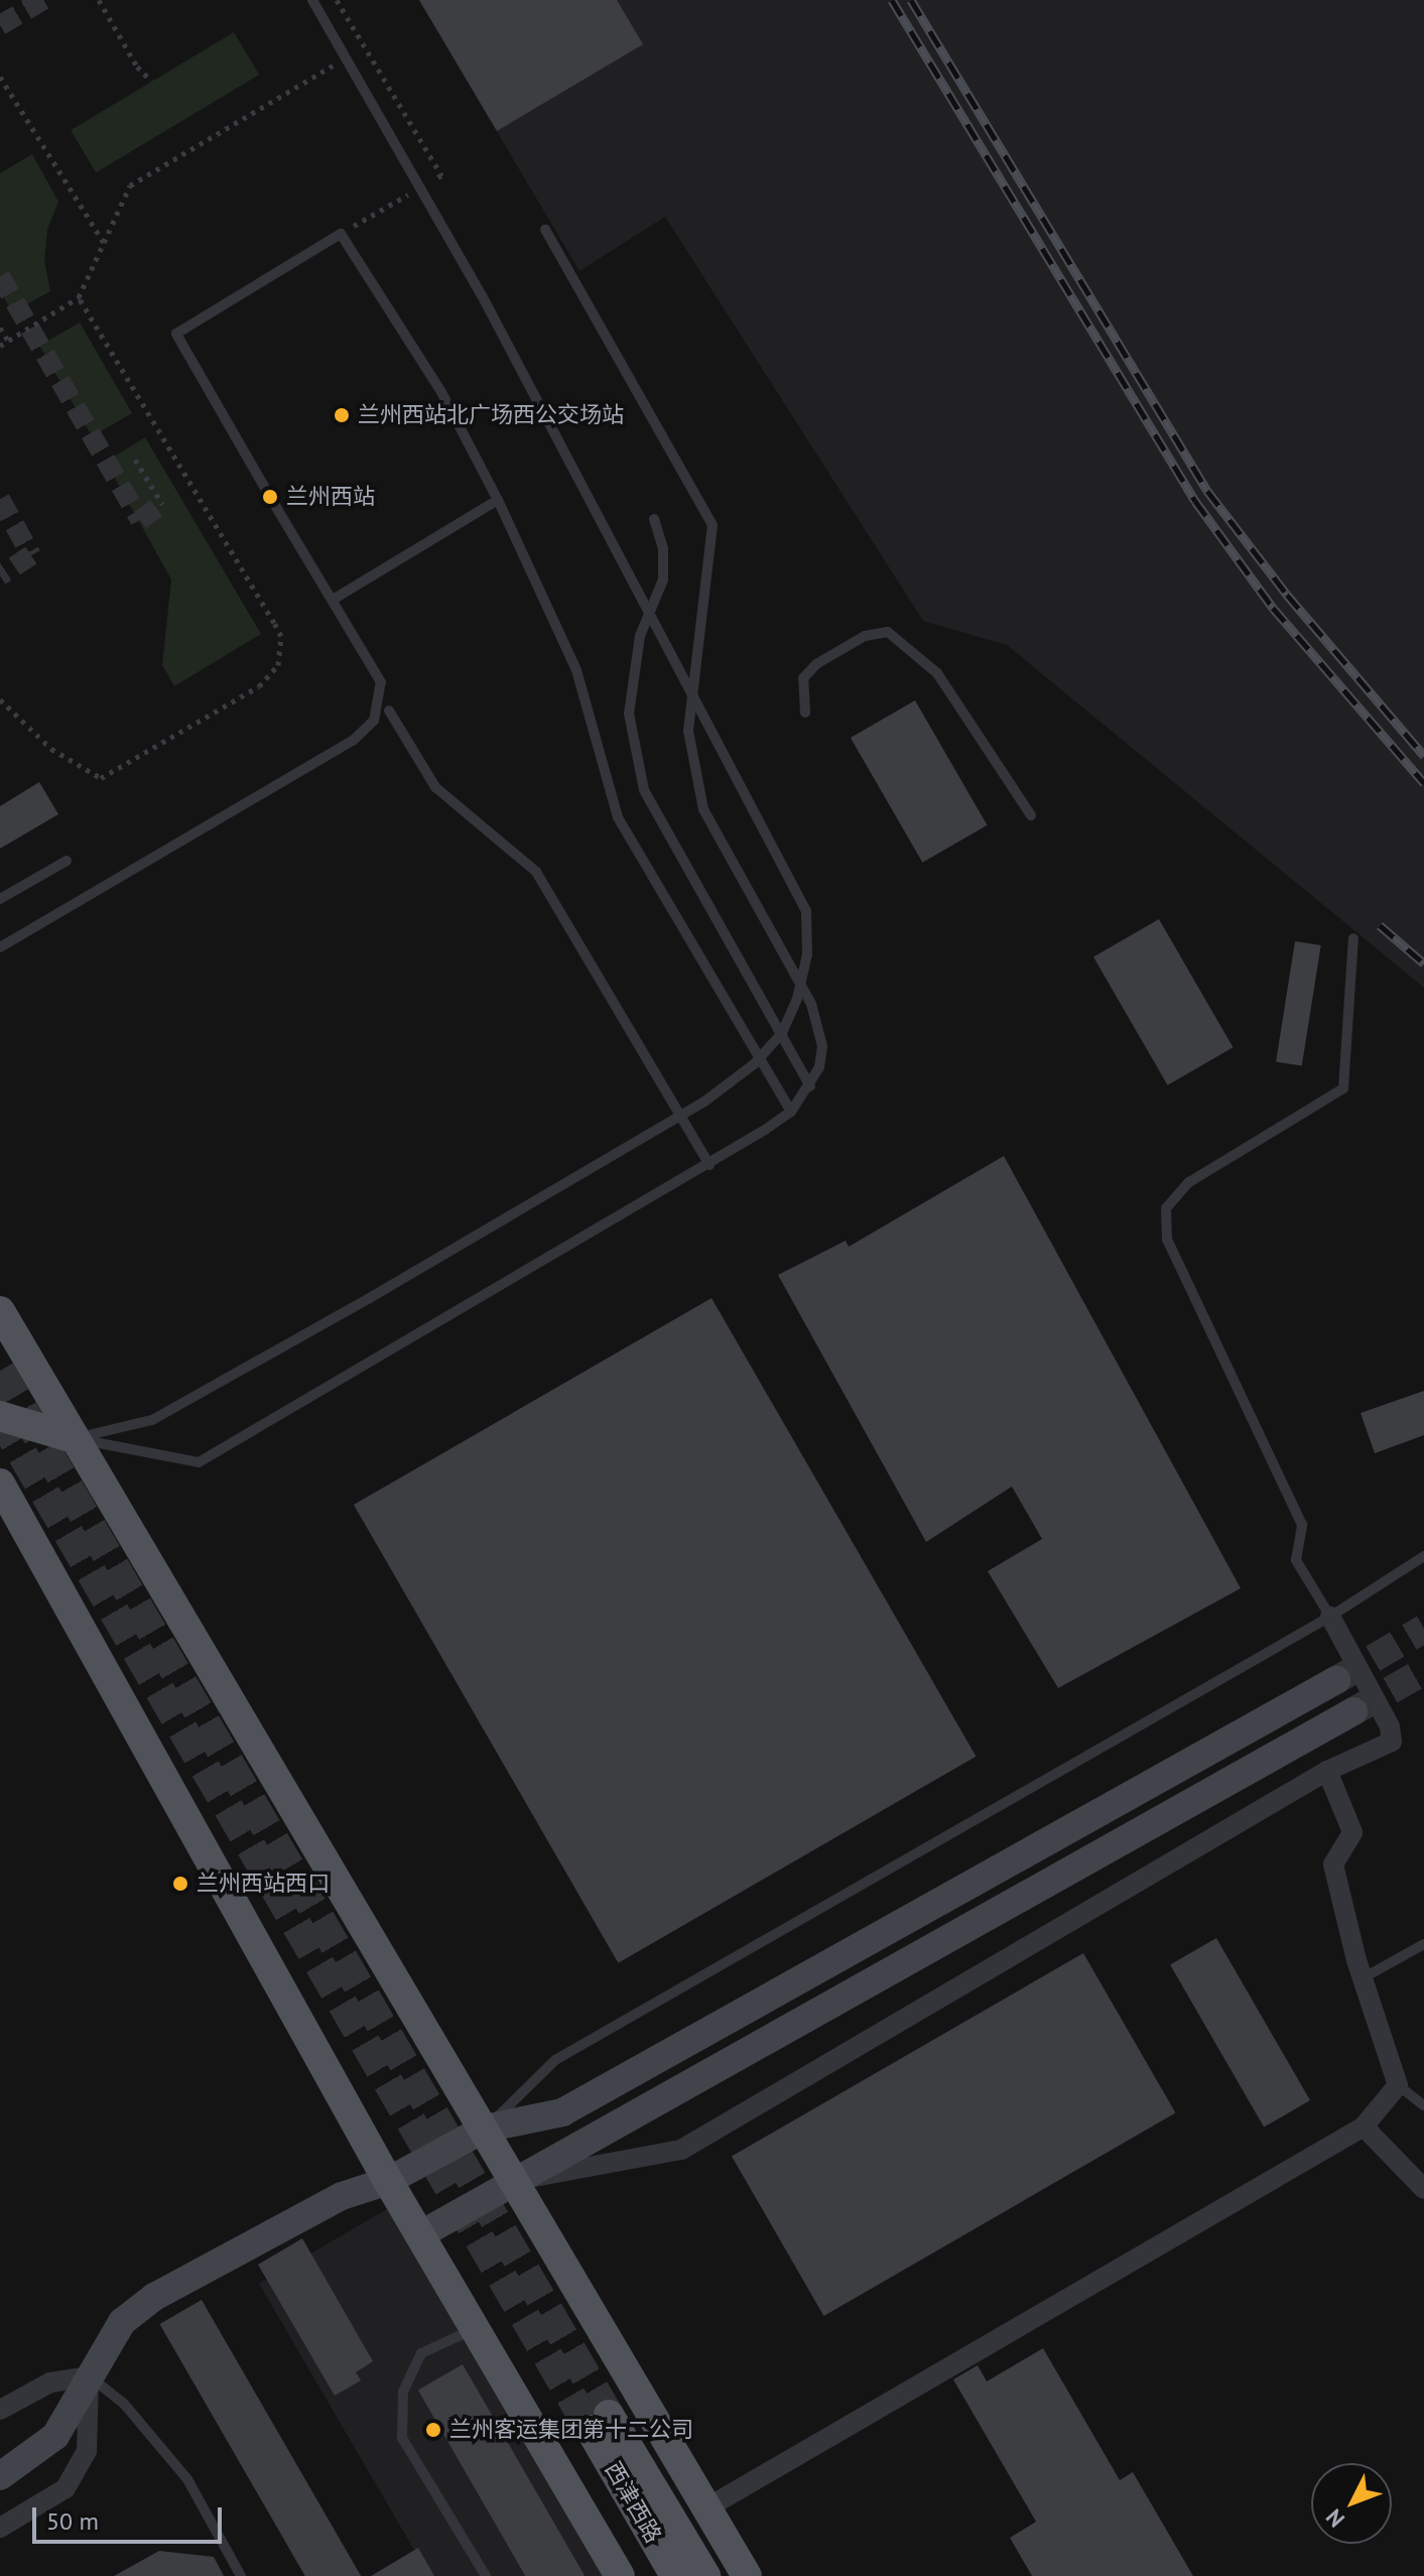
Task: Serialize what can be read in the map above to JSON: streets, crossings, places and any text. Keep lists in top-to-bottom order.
{
  "streets": {
    "main road": ["西津西路"]
  },
  "places": [
    "兰州西站北广场西公交场站",
    "兰州西站",
    "兰州西站西口",
    "兰州客运集团第十二公司"
  ],
  "scale_bar": "50 m",
  "north": "bottom left"
}
